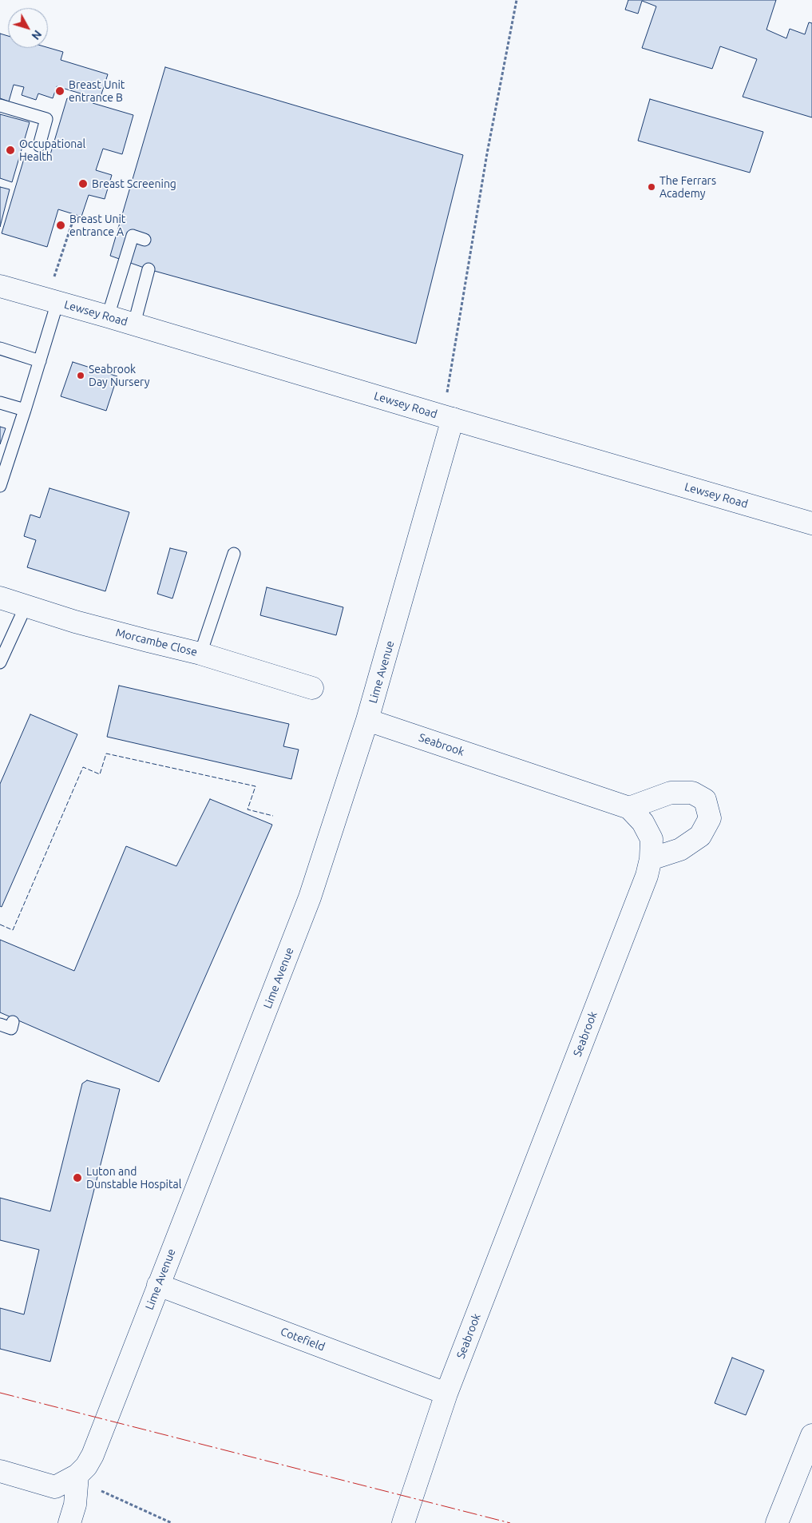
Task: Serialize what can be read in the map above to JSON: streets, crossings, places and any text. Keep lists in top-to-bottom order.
{
  "streets": {
    "street": [
      "Lewsey Road",
      "Morcambe Close",
      "Lime Avenue",
      "Seabrook",
      "Cotefield"
    ]
  },
  "crossings": [
    ["Lewsey Road", "Lime Avenue"],
    ["Lime Avenue", "Seabrook"],
    ["Lime Avenue", "Cotefield"],
    ["Seabrook", "Cotefield"]
  ],
  "places": [
    "Breast Unit entrance B",
    "Occupational Health",
    "Breast Screening",
    "The Ferrars Academy",
    "Breast Unit entrance A",
    "Seabrook Day Nursery",
    "Luton and Dunstable Hospital"
  ],
  "north": "bottom right"
}
